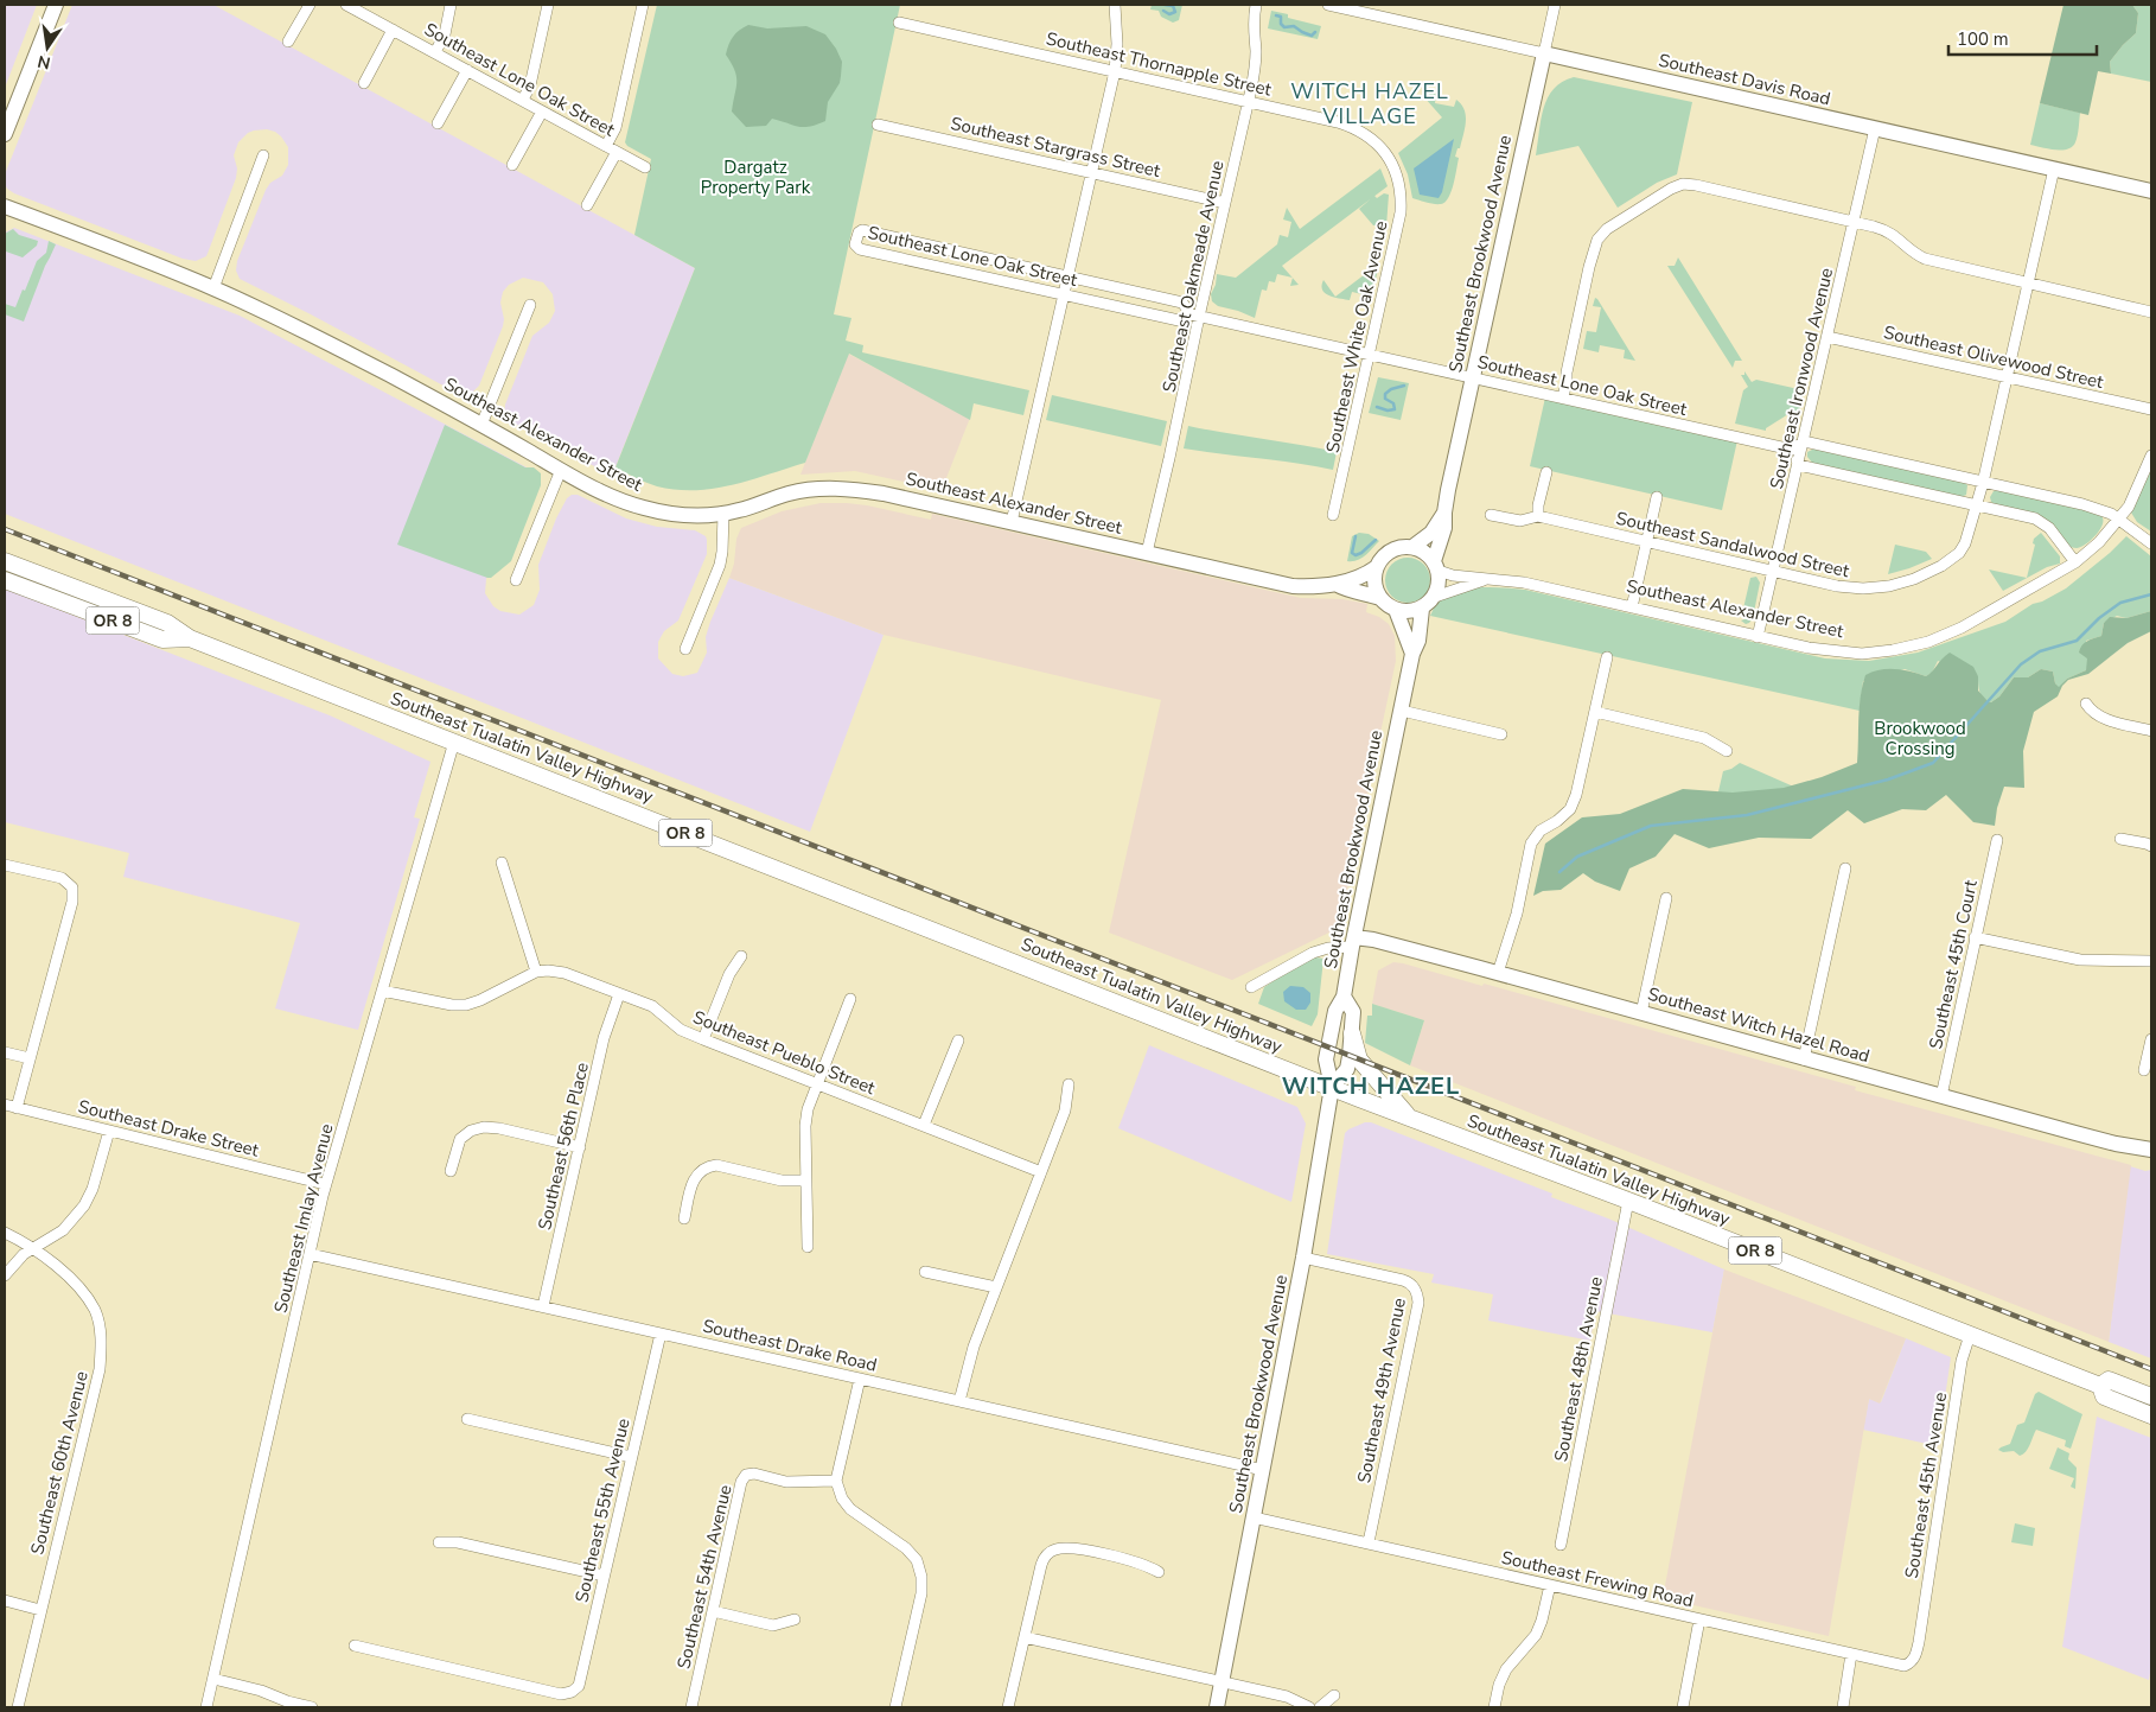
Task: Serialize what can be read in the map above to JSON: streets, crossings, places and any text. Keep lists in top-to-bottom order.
{
  "streets": {
    "main road": ["OR 8", "Southeast Tualatin Valley Highway"],
    "street": [
      "Southeast Thornapple Street",
      "Southeast Lone Oak Street",
      "Southeast Davis Road",
      "Southeast Stargrass Street",
      "Southeast Brookwood Avenue",
      "Southeast Oakmeade Avenue",
      "Southeast White Oak Avenue",
      "Southeast Olivewood Street",
      "Southeast Ironwood Avenue",
      "Southeast Alexander Street",
      "Southeast Sandalwood Street",
      "Southeast 45th Court",
      "Southeast Witch Hazel Road",
      "Southeast Pueblo Street",
      "Southeast Drake Street",
      "Southeast 56th Place",
      "Southeast Imlay Avenue",
      "Southeast Drake Road",
      "Southeast 48th Avenue",
      "Southeast 49th Avenue",
      "Southeast 60th Avenue",
      "Southeast 45th Avenue",
      "Southeast 55th Avenue",
      "Southeast 54th Avenue",
      "Southeast Frewing Road"
    ]
  },
  "crossings": [
    ["Southeast Thornapple Street", "Southeast Oakmeade Avenue"],
    ["Southeast Thornapple Street", "Southeast White Oak Avenue"],
    ["Southeast Lone Oak Street", "Southeast Brookwood Avenue"],
    ["Southeast Lone Oak Street", "Southeast Oakmeade Avenue"],
    ["Southeast Lone Oak Street", "Southeast White Oak Avenue"],
    ["Southeast Davis Road", "Southeast Brookwood Avenue"],
    ["Southeast Davis Road", "Southeast Ironwood Avenue"],
    ["Southeast Davis Road", "Southeast Sandalwood Street"],
    ["Southeast Stargrass Street", "Southeast Oakmeade Avenue"],
    ["Southeast Brookwood Avenue", "Southeast Alexander Street"],
    ["Southeast Brookwood Avenue", "Southeast Tualatin Valley Highway"],
    ["Southeast Brookwood Avenue", "Southeast Witch Hazel Road"],
    ["Southeast Brookwood Avenue", "Southeast Drake Road"],
    ["Southeast Brookwood Avenue", "Southeast 49th Avenue"],
    ["Southeast Brookwood Avenue", "Southeast Frewing Road"],
    ["Southeast Oakmeade Avenue", "Southeast Alexander Street"],
    ["Southeast Olivewood Street", "Southeast Ironwood Avenue"],
    ["Southeast Olivewood Street", "Southeast Sandalwood Street"],
    ["Southeast Ironwood Avenue", "Southeast Alexander Street"],
    ["Southeast Ironwood Avenue", "Southeast Sandalwood Street"],
    ["Southeast Tualatin Valley Highway", "Southeast Imlay Avenue"],
    ["Southeast Tualatin Valley Highway", "Southeast 48th Avenue"],
    ["Southeast Tualatin Valley Highway", "Southeast 45th Avenue"],
    ["Southeast 45th Court", "Southeast Witch Hazel Road"],
    ["Southeast Pueblo Street", "Southeast 56th Place"],
    ["Southeast Drake Street", "Southeast Imlay Avenue"],
    ["Southeast 56th Place", "Southeast Drake Road"],
    ["Southeast Imlay Avenue", "Southeast Drake Road"],
    ["Southeast Drake Road", "Southeast 55th Avenue"],
    ["Southeast 49th Avenue", "Southeast Frewing Road"],
    ["Southeast 45th Avenue", "Southeast Frewing Road"]
  ],
  "districts": ["WITCH HAZEL VILLAGE", "WITCH HAZEL"],
  "parks": ["Dargatz Property Park", "Brookwood Crossing"],
  "scale_bar": "100 m",
  "north": "bottom"
}
